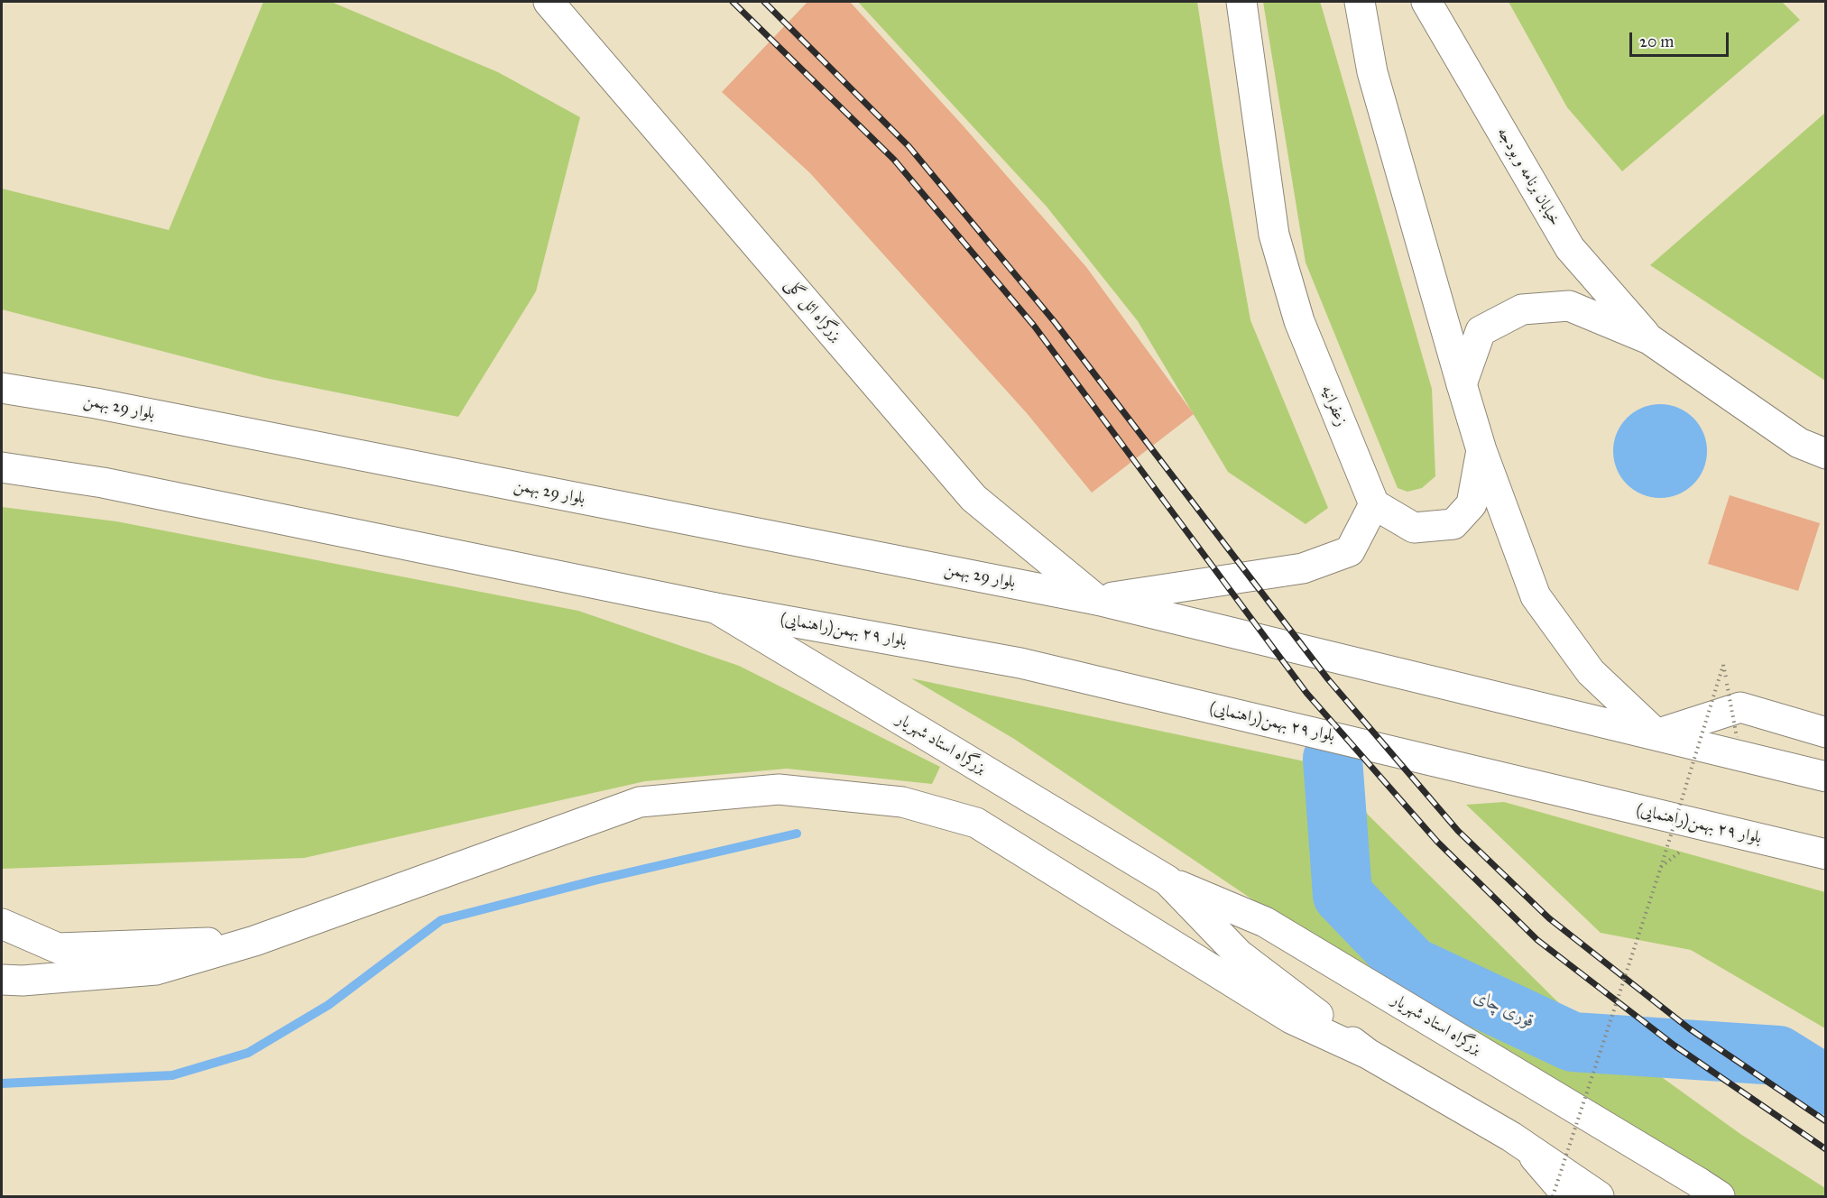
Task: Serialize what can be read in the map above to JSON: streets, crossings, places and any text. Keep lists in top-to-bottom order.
{
  "streets": {
    "main road": [
      "خیابان برنامه و بودجه",
      "بزرگراه ائل گلی",
      "زعفرانیه",
      "بلوار 29 بهمن",
      "بلوار ٢٩ بهمن(راهنمایی)",
      "بزرگراه استاد شهریار"
    ]
  },
  "crossings": [
    ["بزرگراه ائل گلی", "بلوار 29 بهمن"],
    ["بلوار ٢٩ بهمن(راهنمایی)", "بزرگراه استاد شهریار"]
  ],
  "water": ["قوری چای"],
  "scale_bar": "20 m"
}
